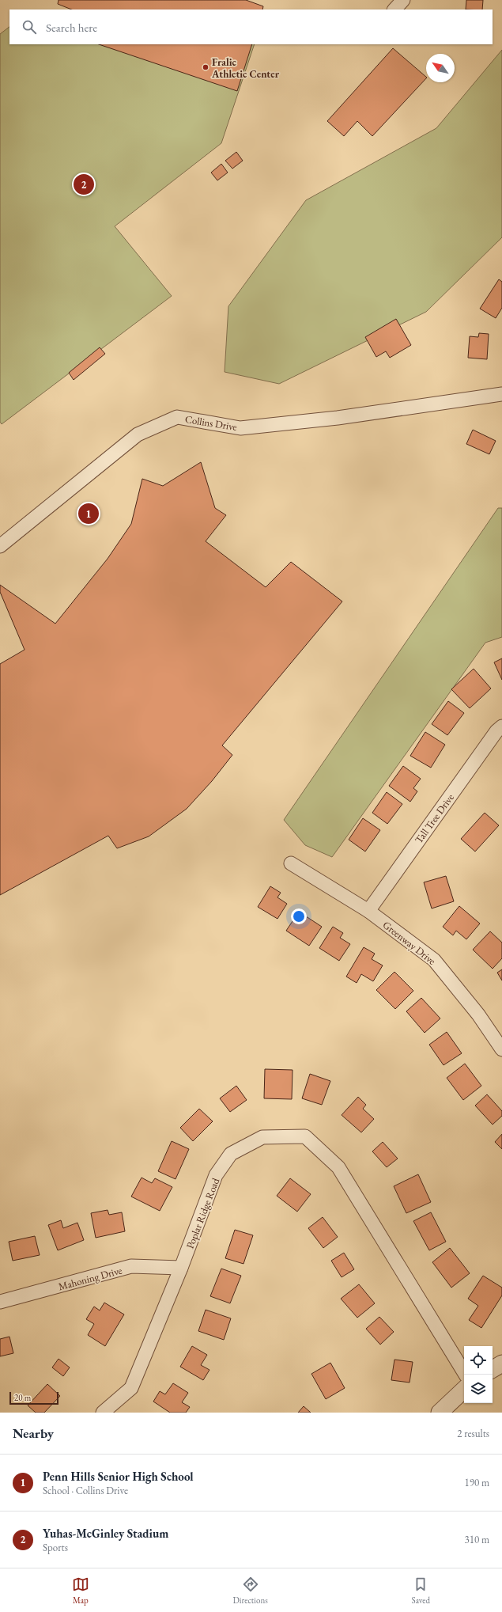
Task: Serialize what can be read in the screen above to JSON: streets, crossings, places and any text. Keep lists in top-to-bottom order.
{
  "streets": {
    "street": [
      "Collins Drive",
      "Tall Tree Drive",
      "Greenway Drive",
      "Poplar Ridge Road",
      "Mahoning Drive"
    ]
  },
  "crossings": [
    ["Tall Tree Drive", "Greenway Drive"],
    ["Poplar Ridge Road", "Mahoning Drive"]
  ],
  "places": ["Fralic Athletic Center"],
  "scale_bar": "20 m",
  "north": "top left",
  "page": {
    "search": "Search here",
    "pins": ["2", "1"],
    "scale": "20 m",
    "heading": ["Nearby", "2 results"],
    "list": [
      {
        "mark": "1",
        "name": "Penn Hills Senior High School",
        "note": "School · Collins Drive",
        "value": "190 m"
      },
      {
        "mark": "2",
        "name": "Yuhas-McGinley Stadium",
        "note": "Sports",
        "value": "310 m"
      }
    ],
    "nav": ["Map", "Directions", "Saved"]
  }
}
